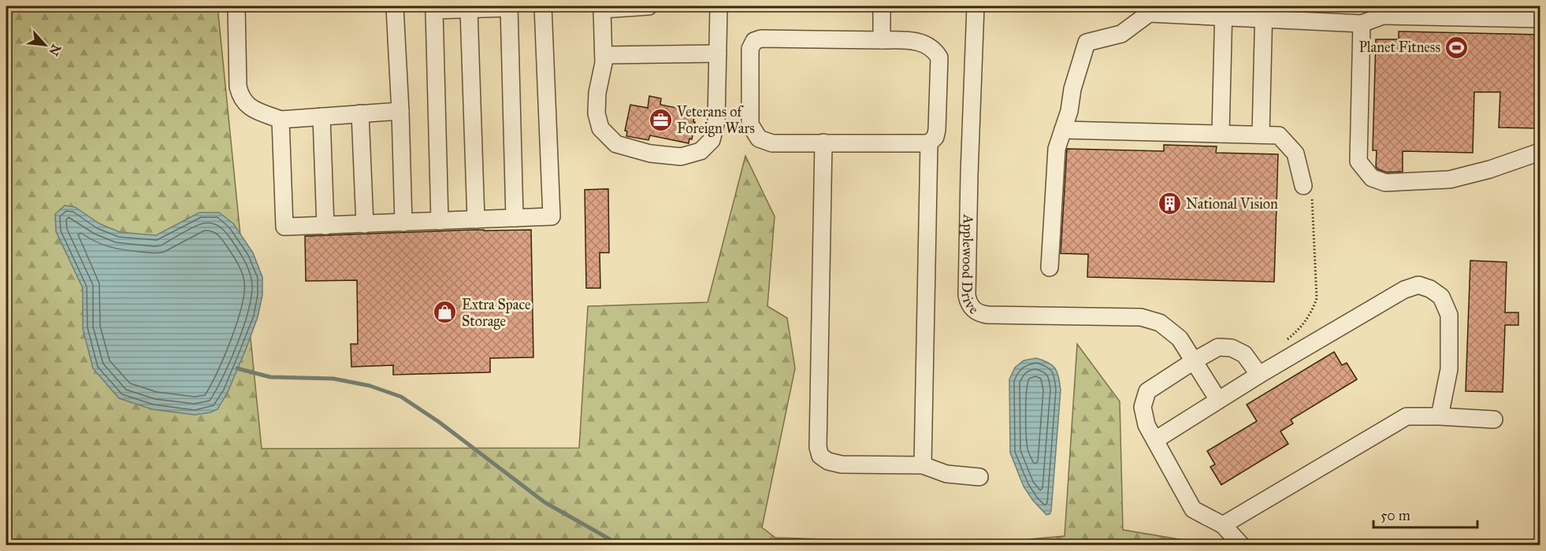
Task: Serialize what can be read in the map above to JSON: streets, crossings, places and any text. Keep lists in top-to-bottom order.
{
  "streets": {
    "street": ["Applewood Drive"]
  },
  "places": {
    "sports": ["Planet Fitness"],
    "office": ["Veterans of Foreign Wars"],
    "building": ["National Vision"],
    "shop": ["Extra Space Storage"]
  },
  "scale_bar": "50 m",
  "north": "bottom right"
}
